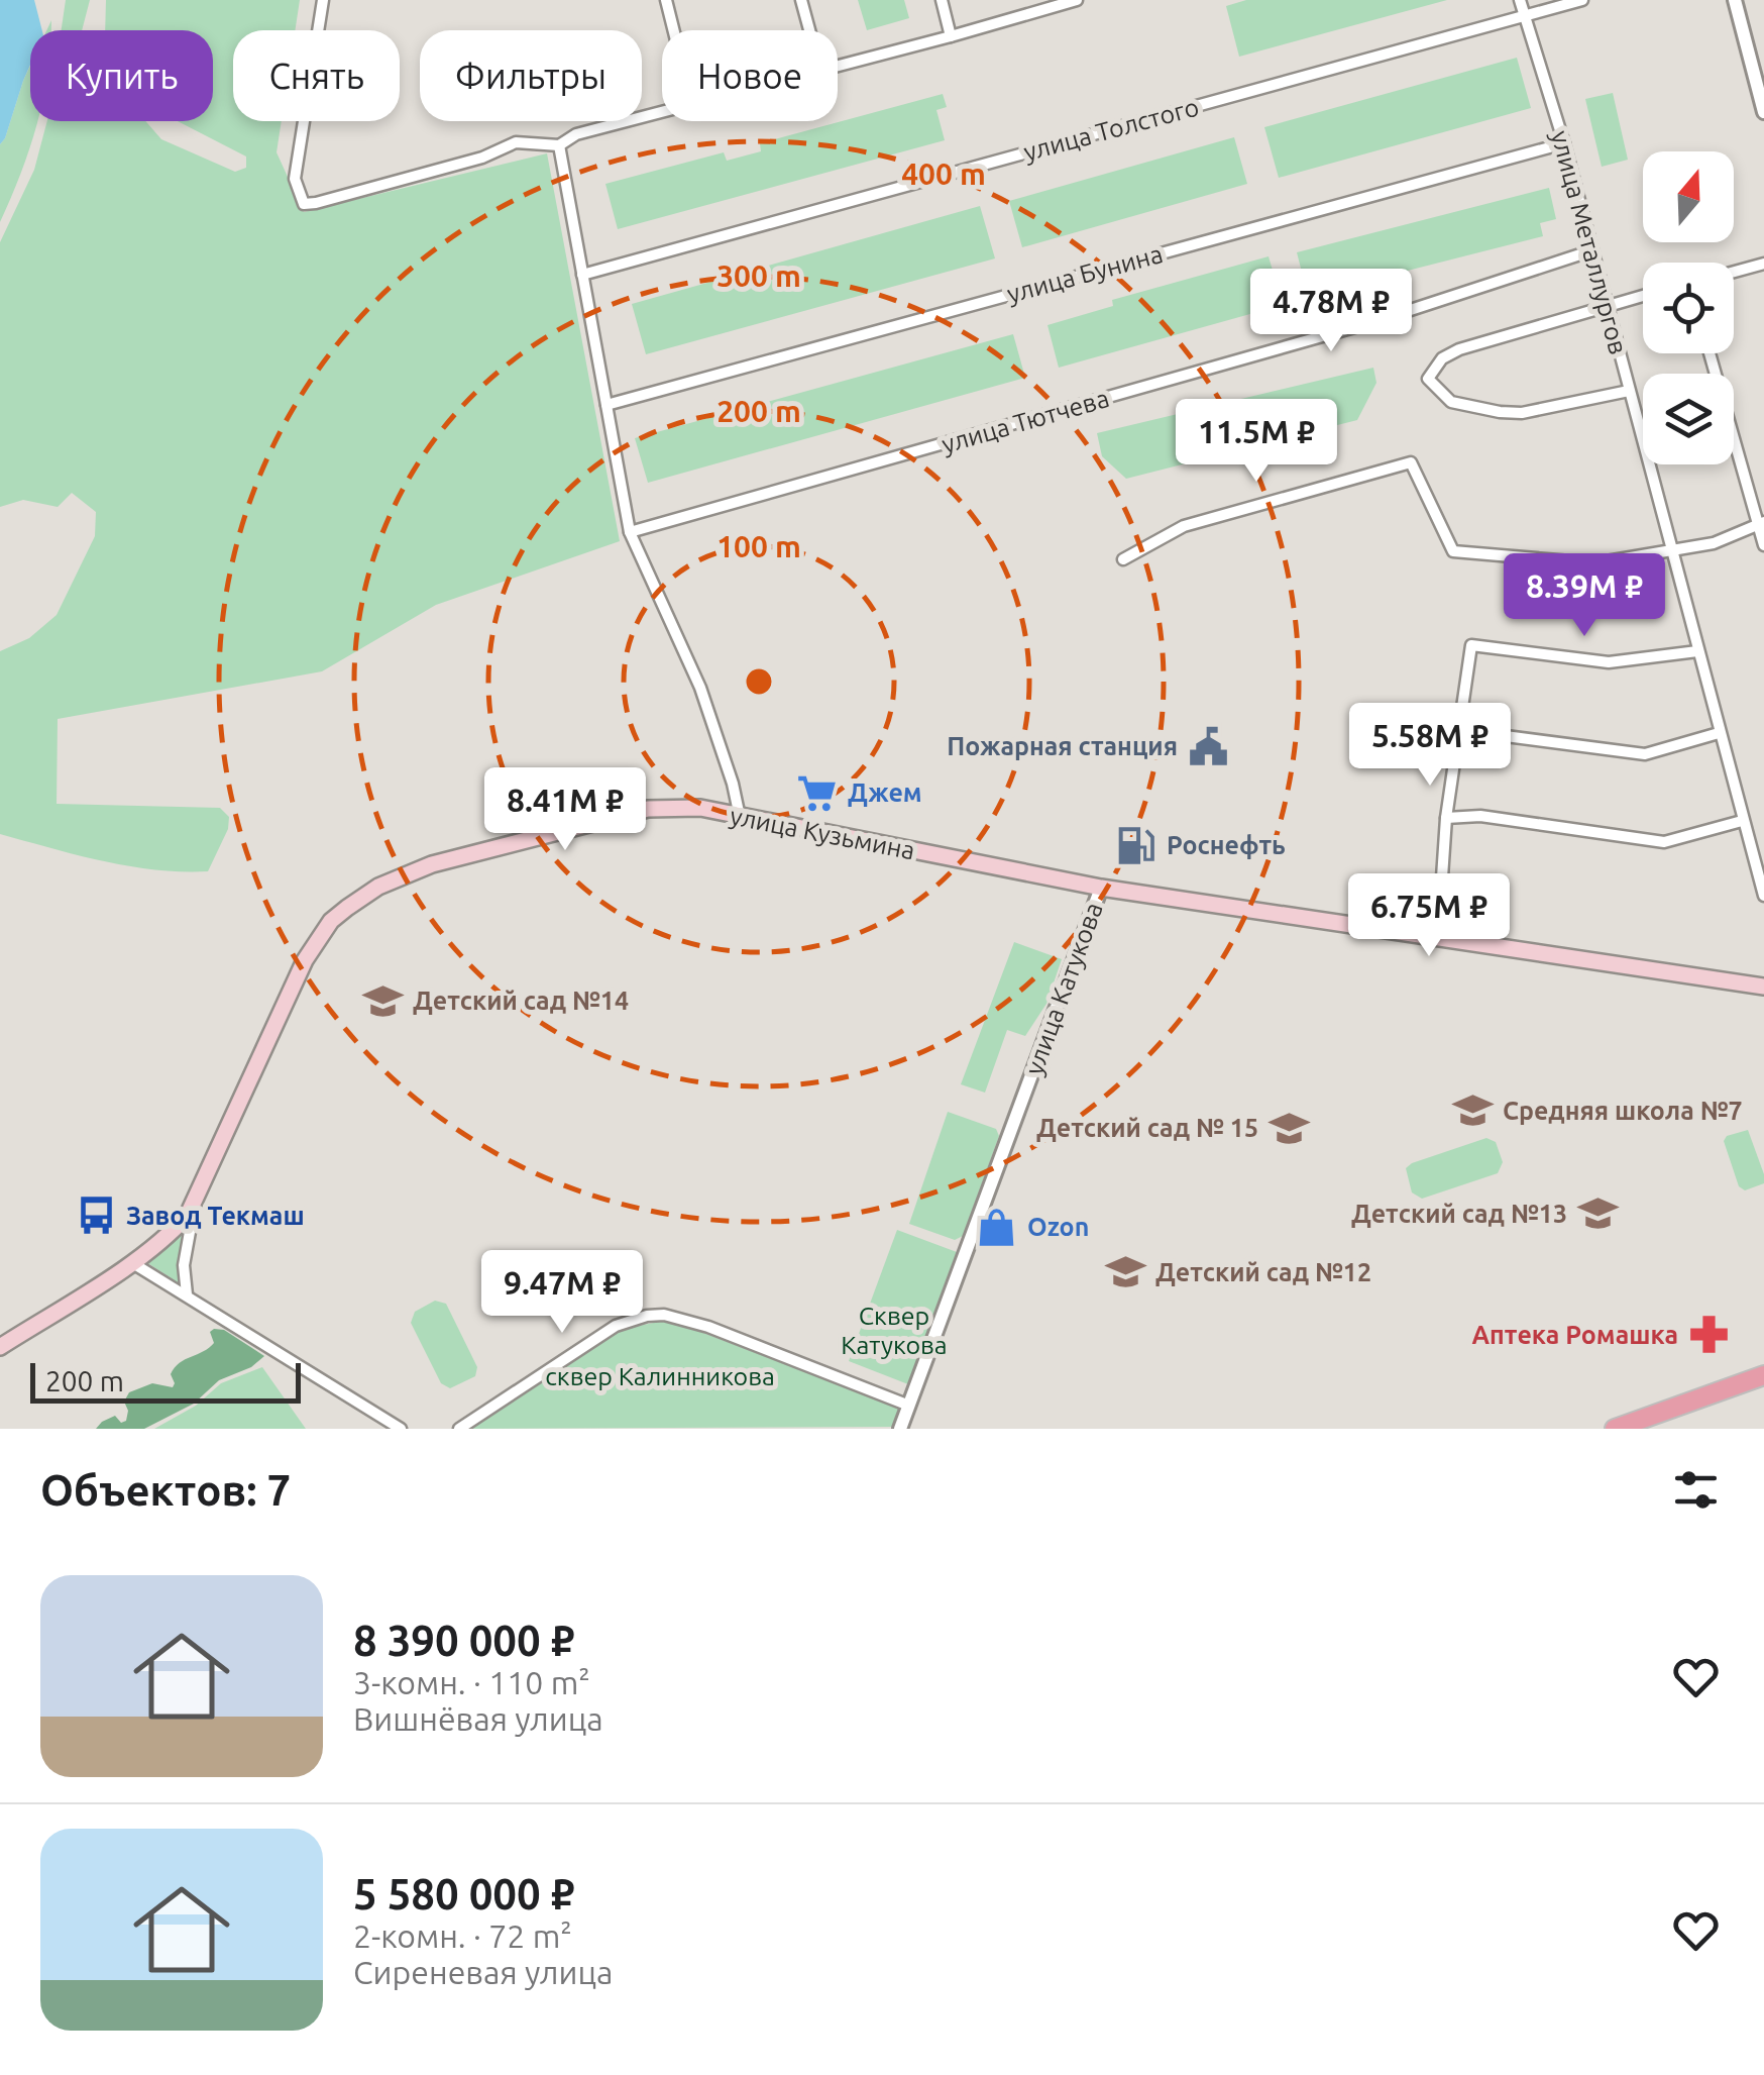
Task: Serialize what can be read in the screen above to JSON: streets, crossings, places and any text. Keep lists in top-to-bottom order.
{
  "streets": {
    "main road": ["улица Кузьмина"],
    "street": [
      "улица Толстого",
      "улица Металлургов",
      "улица Бунина",
      "улица Тютчева",
      "улица Катукова"
    ]
  },
  "crossings": [
    ["улица Толстого", "улица Металлургов"],
    ["улица Металлургов", "улица Бунина"],
    ["улица Металлургов", "улица Тютчева"],
    ["улица Кузьмина", "улица Катукова"]
  ],
  "parks": ["Сквер Катукова", "сквер Калинникова"],
  "places": {
    "public building": ["Пожарная станция"],
    "supermarket": ["Джем"],
    "fuel station": ["Роснефть"],
    "school or university": [
      "Детский сад №14",
      "Средняя школа №7",
      "Детский сад № 15",
      "Детский сад №13",
      "Детский сад №12"
    ],
    "bus stop": ["Завод Текмаш"],
    "shop": ["Ozon"],
    "pharmacy": ["Аптека Ромашка"]
  },
  "scale_bar": "200 m",
  "north": "top",
  "page": {
    "chip": [
      "Купить",
      "Снять",
      "Фильтры",
      "Новое"
    ],
    "price": [
      "4.78M ₽",
      "11.5M ₽",
      "8.39M ₽",
      "5.58M ₽",
      "8.41M ₽",
      "6.75M ₽",
      "9.47M ₽"
    ],
    "scale": "200 m",
    "heading": "Объектов: 7",
    "list": [
      {
        "name": "8 390 000 ₽",
        "note": "3-комн. · 110 m² · Вишнёвая улица"
      },
      {
        "name": "5 580 000 ₽",
        "note": "2-комн. · 72 m² · Сиреневая улица"
      }
    ]
  },
  "rings": [
    "400 m",
    "300 m",
    "200 m",
    "100 m"
  ]
}
